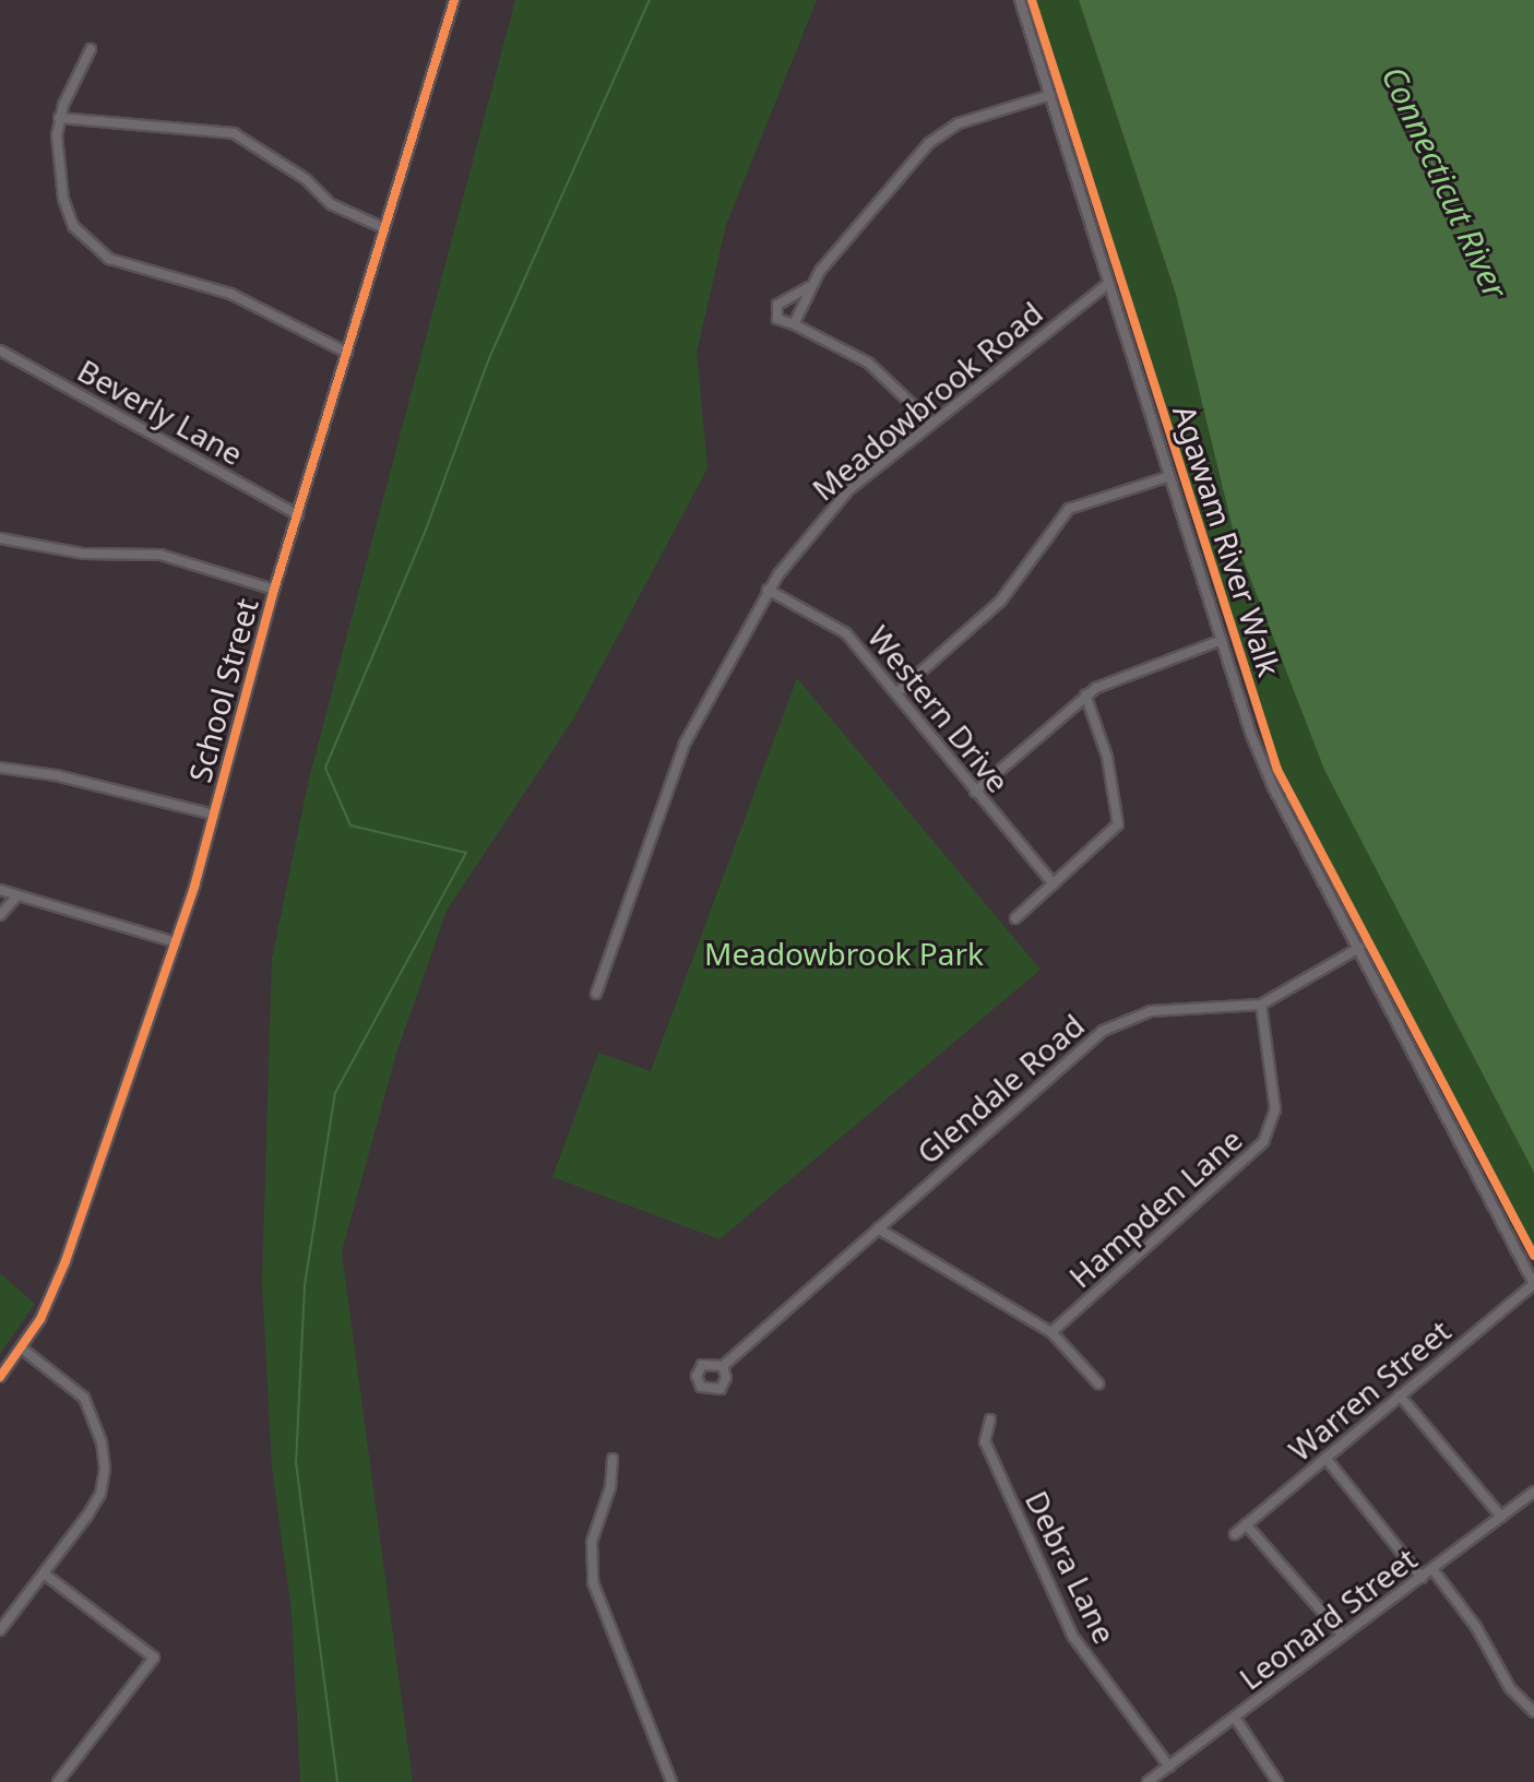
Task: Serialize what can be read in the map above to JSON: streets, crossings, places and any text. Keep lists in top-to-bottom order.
{
  "streets": {
    "street": [
      "Meadowbrook Road",
      "Beverly Lane",
      "School Street",
      "Western Drive",
      "Glendale Road",
      "Hampden Lane",
      "Warren Street",
      "Debra Lane",
      "Leonard Street"
    ],
    "cycle path": ["Agawam River Walk"]
  },
  "crossings": [
    ["Meadowbrook Road", "Western Drive"],
    ["Beverly Lane", "School Street"],
    ["Glendale Road", "Hampden Lane"],
    ["Debra Lane", "Leonard Street"]
  ],
  "water": ["Connecticut River"],
  "parks": ["Meadowbrook Park"]
}
